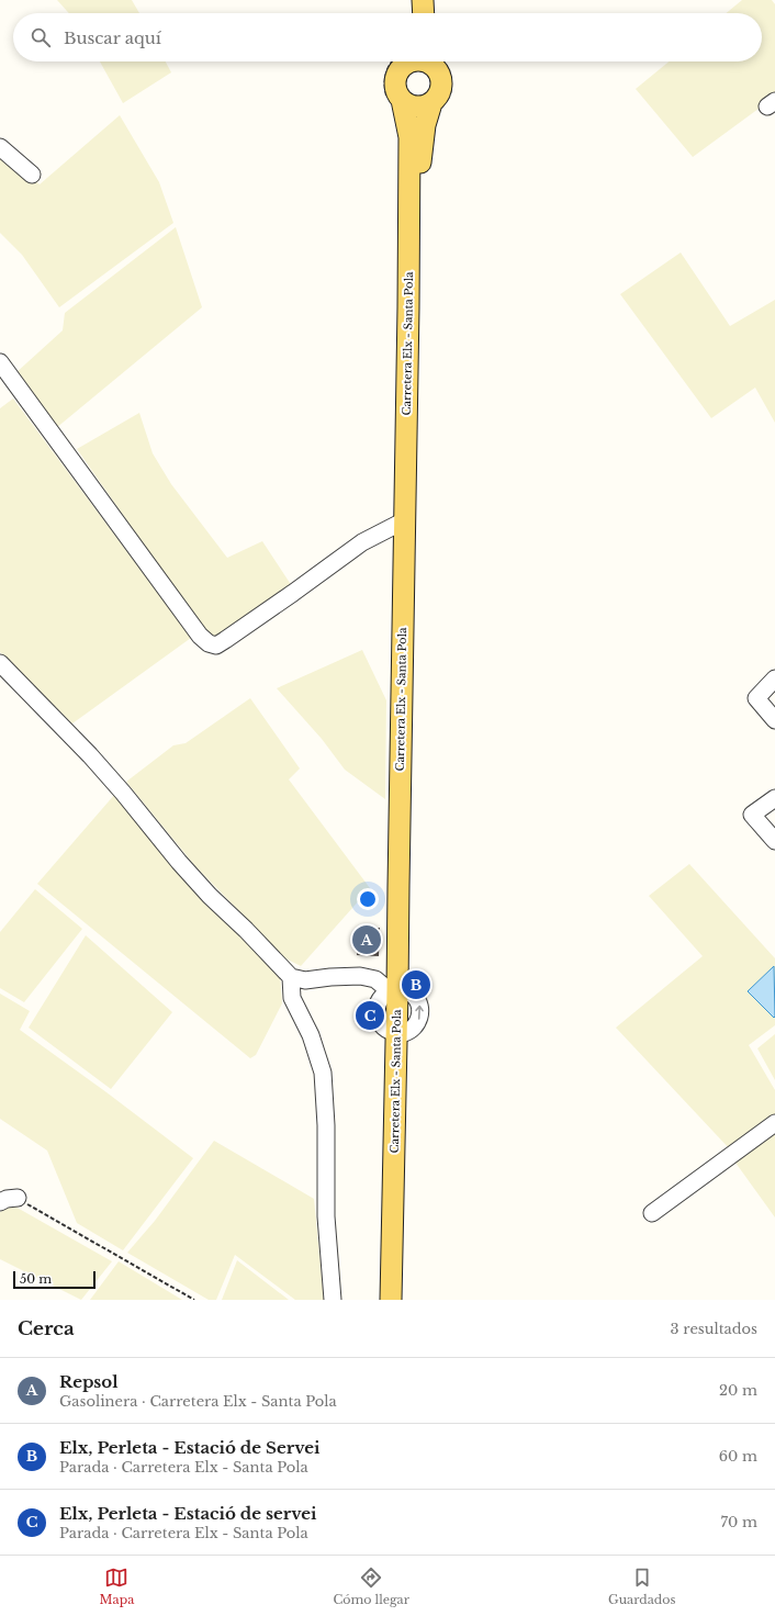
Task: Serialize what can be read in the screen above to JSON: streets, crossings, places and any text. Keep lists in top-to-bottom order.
{
  "streets": {
    "main road": ["Carretera Elx - Santa Pola"]
  },
  "scale_bar": "50 m",
  "page": {
    "search": "Buscar aquí",
    "pins": ["A", "B", "C"],
    "scale": "50 m",
    "heading": ["Cerca", "3 resultados"],
    "list": [
      {
        "mark": "A",
        "name": "Repsol",
        "note": "Gasolinera · Carretera Elx - Santa Pola",
        "value": "20 m"
      },
      {
        "mark": "B",
        "name": "Elx, Perleta - Estació de Servei",
        "note": "Parada · Carretera Elx - Santa Pola",
        "value": "60 m"
      },
      {
        "mark": "C",
        "name": "Elx, Perleta - Estació de servei",
        "note": "Parada · Carretera Elx - Santa Pola",
        "value": "70 m"
      }
    ],
    "nav": ["Mapa", "Cómo llegar", "Guardados"]
  }
}
